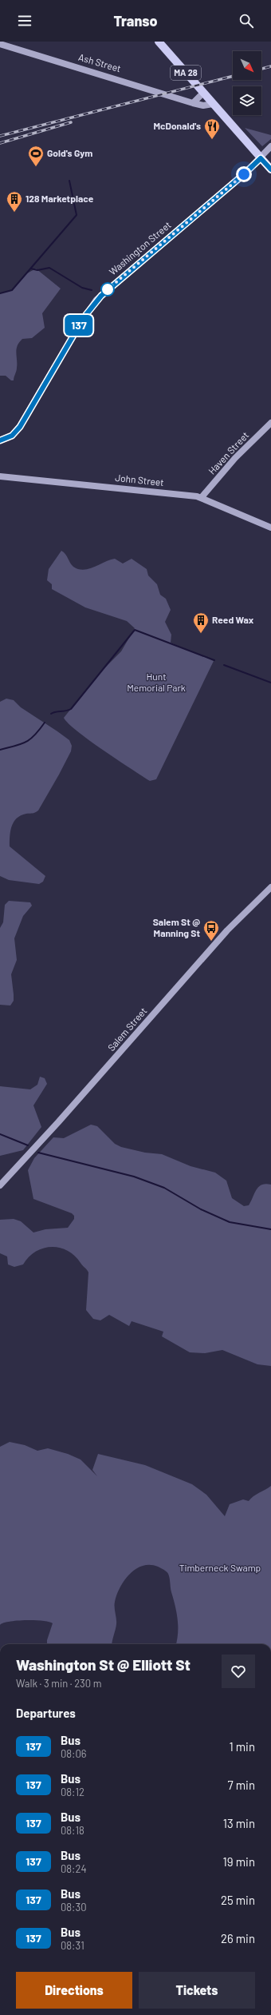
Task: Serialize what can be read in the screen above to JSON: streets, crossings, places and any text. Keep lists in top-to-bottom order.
{
  "streets": {
    "main road": ["MA 28"],
    "street": [
      "Ash Street",
      "Washington Street",
      "Haven Street",
      "John Street",
      "Salem Street"
    ]
  },
  "crossings": [
    ["Ash Street", "MA 28"],
    ["MA 28", "Washington Street"],
    ["Haven Street", "John Street"]
  ],
  "parks": ["Hunt Memorial Park", "Timberneck Swamp"],
  "places": {
    "restaurant": ["McDonald's"],
    "sports": ["Gold's Gym"],
    "building": ["128 Marketplace", "Reed Wax"],
    "bus stop": ["Salem St @ Manning St"]
  },
  "lines": ["bus line 137"],
  "north": "bottom right",
  "page": {
    "header": "Transo",
    "on_map": "137",
    "heading": [
      ["Washington St @ Elliott St", "Walk · 3 min · 230 m"],
      "Departures"
    ],
    "list": [
      {
        "mark": "137",
        "name": "Bus",
        "note": "08:06",
        "value": "1 min"
      },
      {
        "mark": "137",
        "name": "Bus",
        "note": "08:12",
        "value": "7 min"
      },
      {
        "mark": "137",
        "name": "Bus",
        "note": "08:18",
        "value": "13 min"
      },
      {
        "mark": "137",
        "name": "Bus",
        "note": "08:24",
        "value": "19 min"
      },
      {
        "mark": "137",
        "name": "Bus",
        "note": "08:30",
        "value": "25 min"
      },
      {
        "mark": "137",
        "name": "Bus",
        "note": "08:31",
        "value": "26 min"
      }
    ],
    "buttons": ["Directions", "Tickets"]
  }
}
